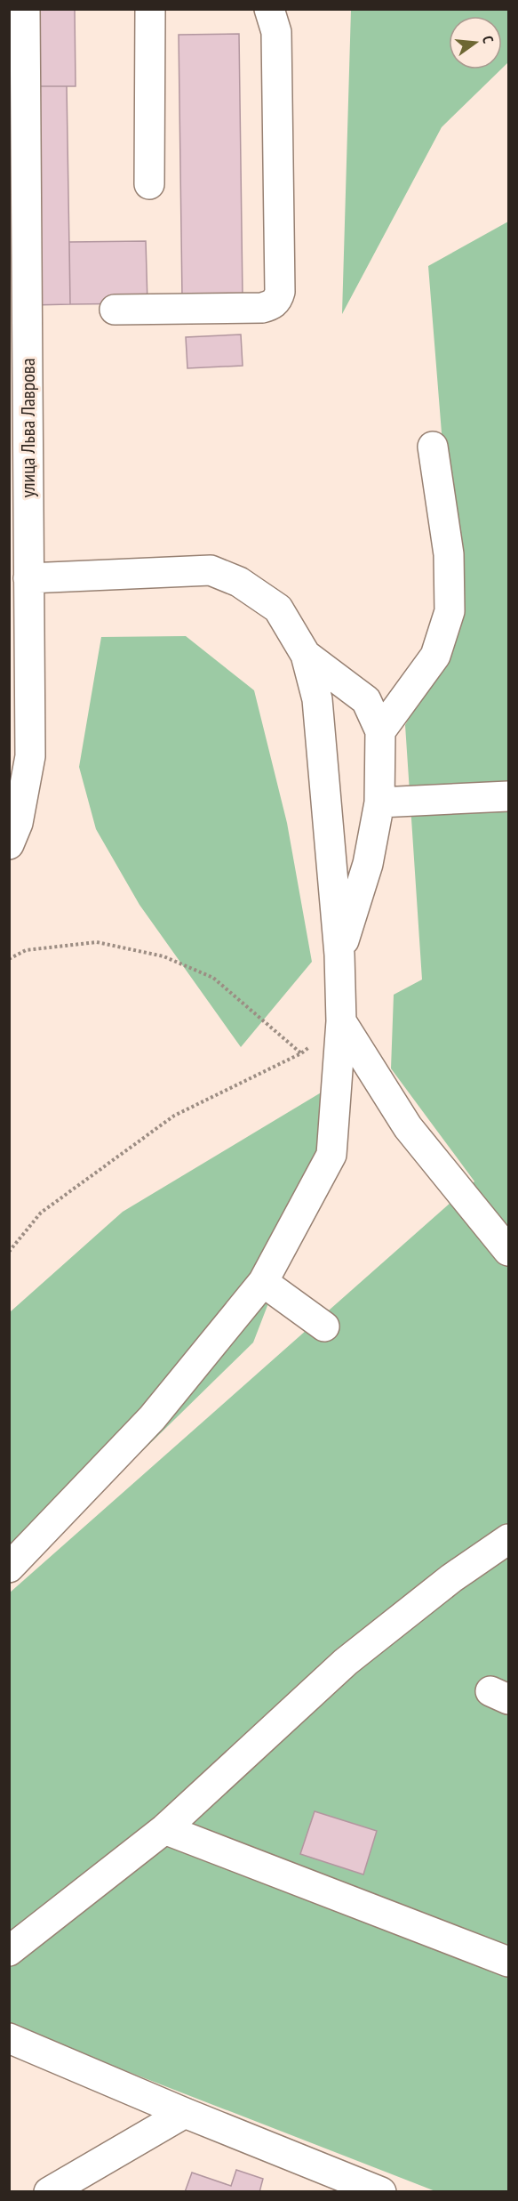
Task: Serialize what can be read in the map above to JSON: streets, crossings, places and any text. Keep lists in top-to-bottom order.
{
  "streets": {
    "street": ["улица Льва Лаврова"]
  },
  "north": "right"
}
